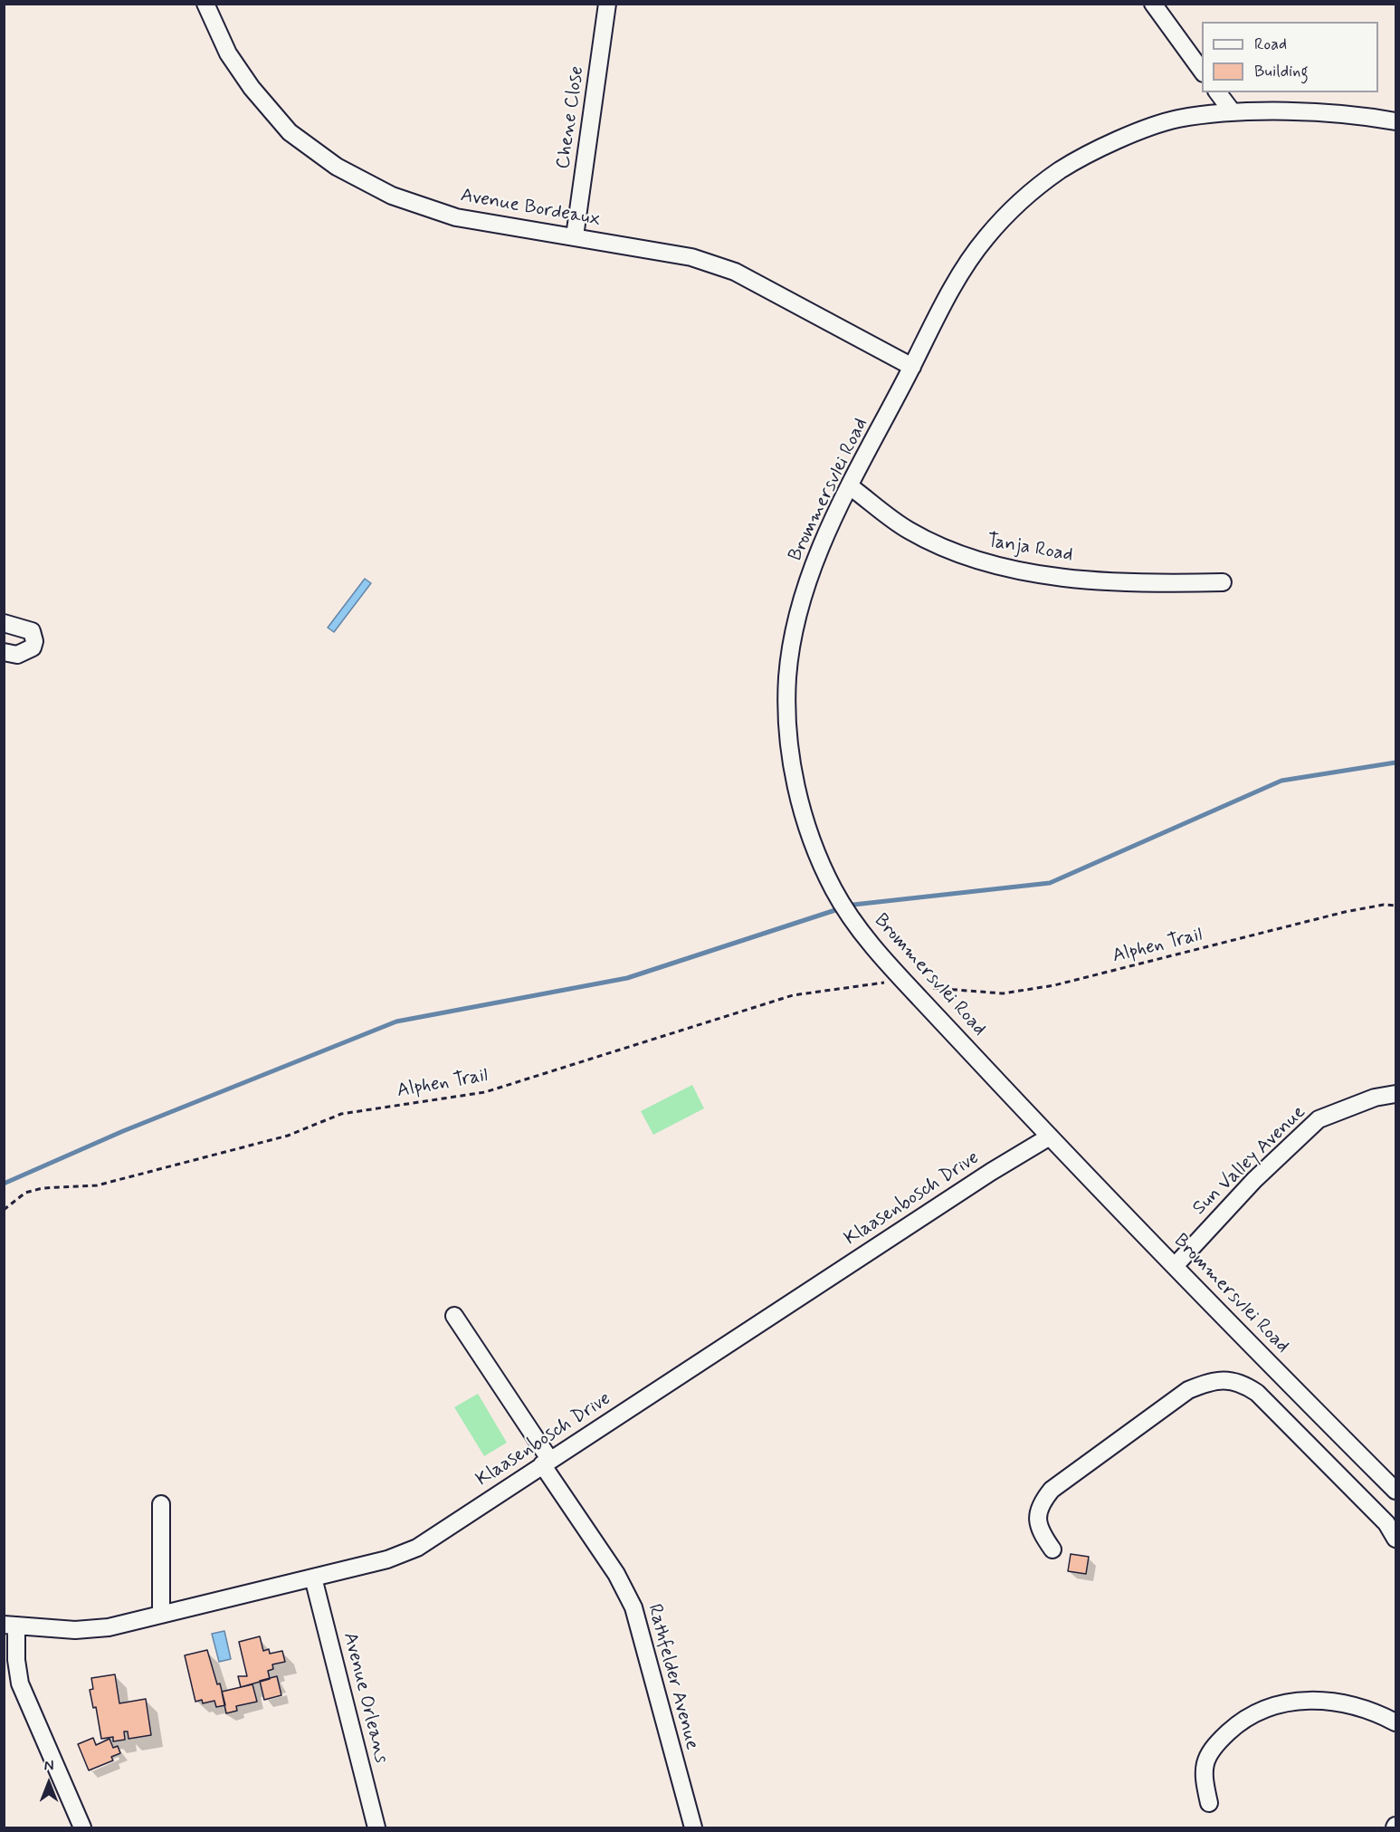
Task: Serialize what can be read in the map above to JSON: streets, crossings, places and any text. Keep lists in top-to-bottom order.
{
  "streets": {
    "street": [
      "Chene Close",
      "Avenue Bordeaux",
      "Brommersvlei Road",
      "Tanja Road",
      "Sun Valley Avenue",
      "Klaasenbosch Drive",
      "Rathfelder Avenue",
      "Avenue Orleans"
    ],
    "path": ["Alphen Trail"]
  },
  "crossings": [
    ["Chene Close", "Avenue Bordeaux"],
    ["Avenue Bordeaux", "Brommersvlei Road"],
    ["Brommersvlei Road", "Tanja Road"],
    ["Brommersvlei Road", "Sun Valley Avenue"],
    ["Brommersvlei Road", "Klaasenbosch Drive"],
    ["Klaasenbosch Drive", "Rathfelder Avenue"],
    ["Klaasenbosch Drive", "Avenue Orleans"]
  ],
  "legend": ["Road", "Building"],
  "north": "top"
}
